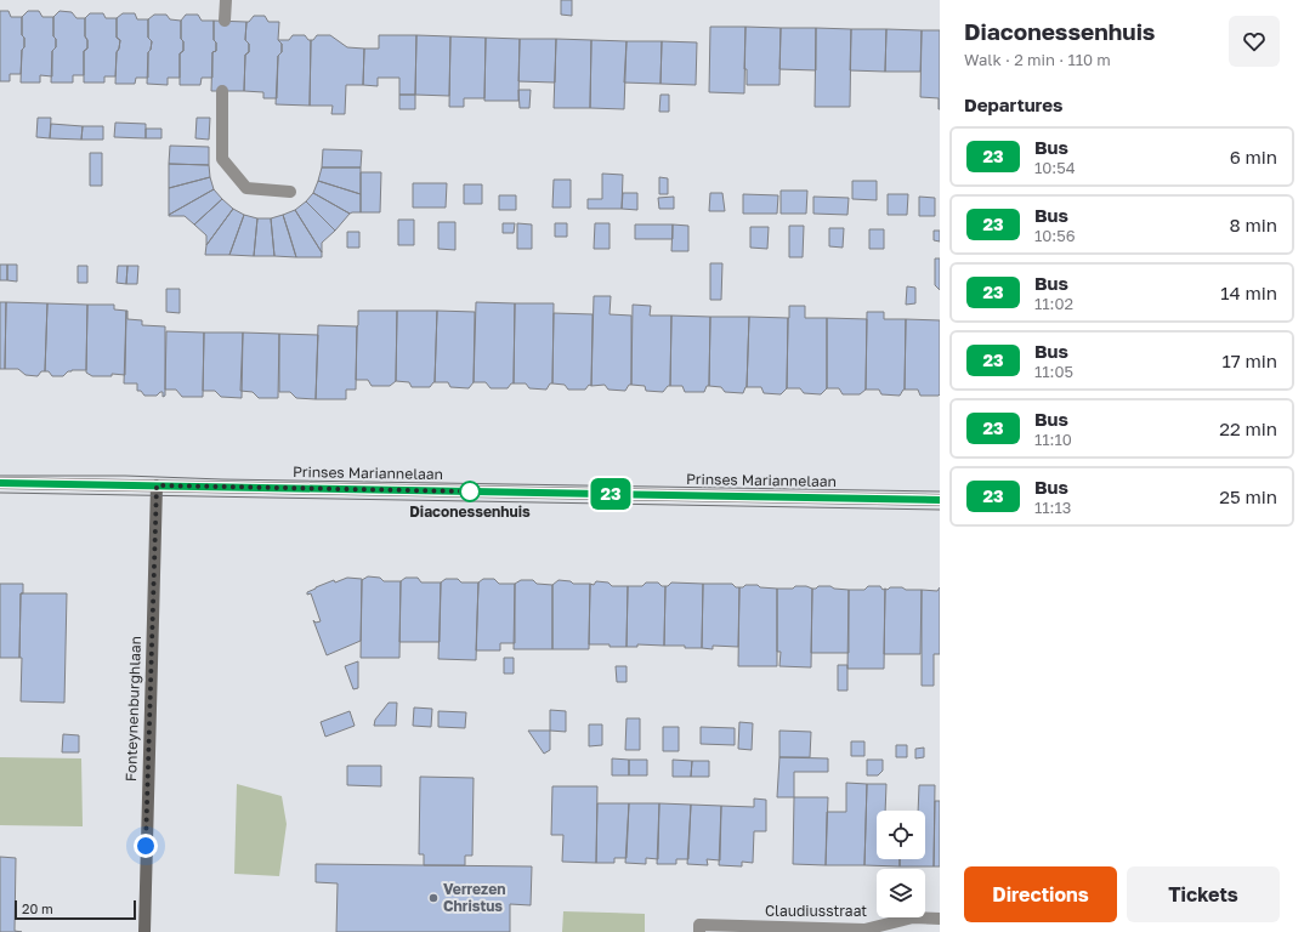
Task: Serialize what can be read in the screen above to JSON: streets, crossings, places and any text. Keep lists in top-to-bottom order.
{
  "streets": {
    "street": ["Prinses Mariannelaan", "Fonteynenburghlaan", "Claudiusstraat"]
  },
  "crossings": [
    ["Prinses Mariannelaan", "Fonteynenburghlaan"]
  ],
  "places": ["Diaconessenhuis", "Verrezen Christus"],
  "lines": ["bus line 23"],
  "scale_bar": "20 m",
  "page": {
    "on_map": "23",
    "heading": [
      ["Diaconessenhuis", "Walk · 2 min · 110 m"],
      "Departures"
    ],
    "list": [
      {
        "mark": "23",
        "name": "Bus",
        "note": "10:54",
        "value": "6 min"
      },
      {
        "mark": "23",
        "name": "Bus",
        "note": "10:56",
        "value": "8 min"
      },
      {
        "mark": "23",
        "name": "Bus",
        "note": "11:02",
        "value": "14 min"
      },
      {
        "mark": "23",
        "name": "Bus",
        "note": "11:05",
        "value": "17 min"
      },
      {
        "mark": "23",
        "name": "Bus",
        "note": "11:10",
        "value": "22 min"
      },
      {
        "mark": "23",
        "name": "Bus",
        "note": "11:13",
        "value": "25 min"
      }
    ],
    "buttons": ["Directions", "Tickets"],
    "scale": "20 m"
  }
}
